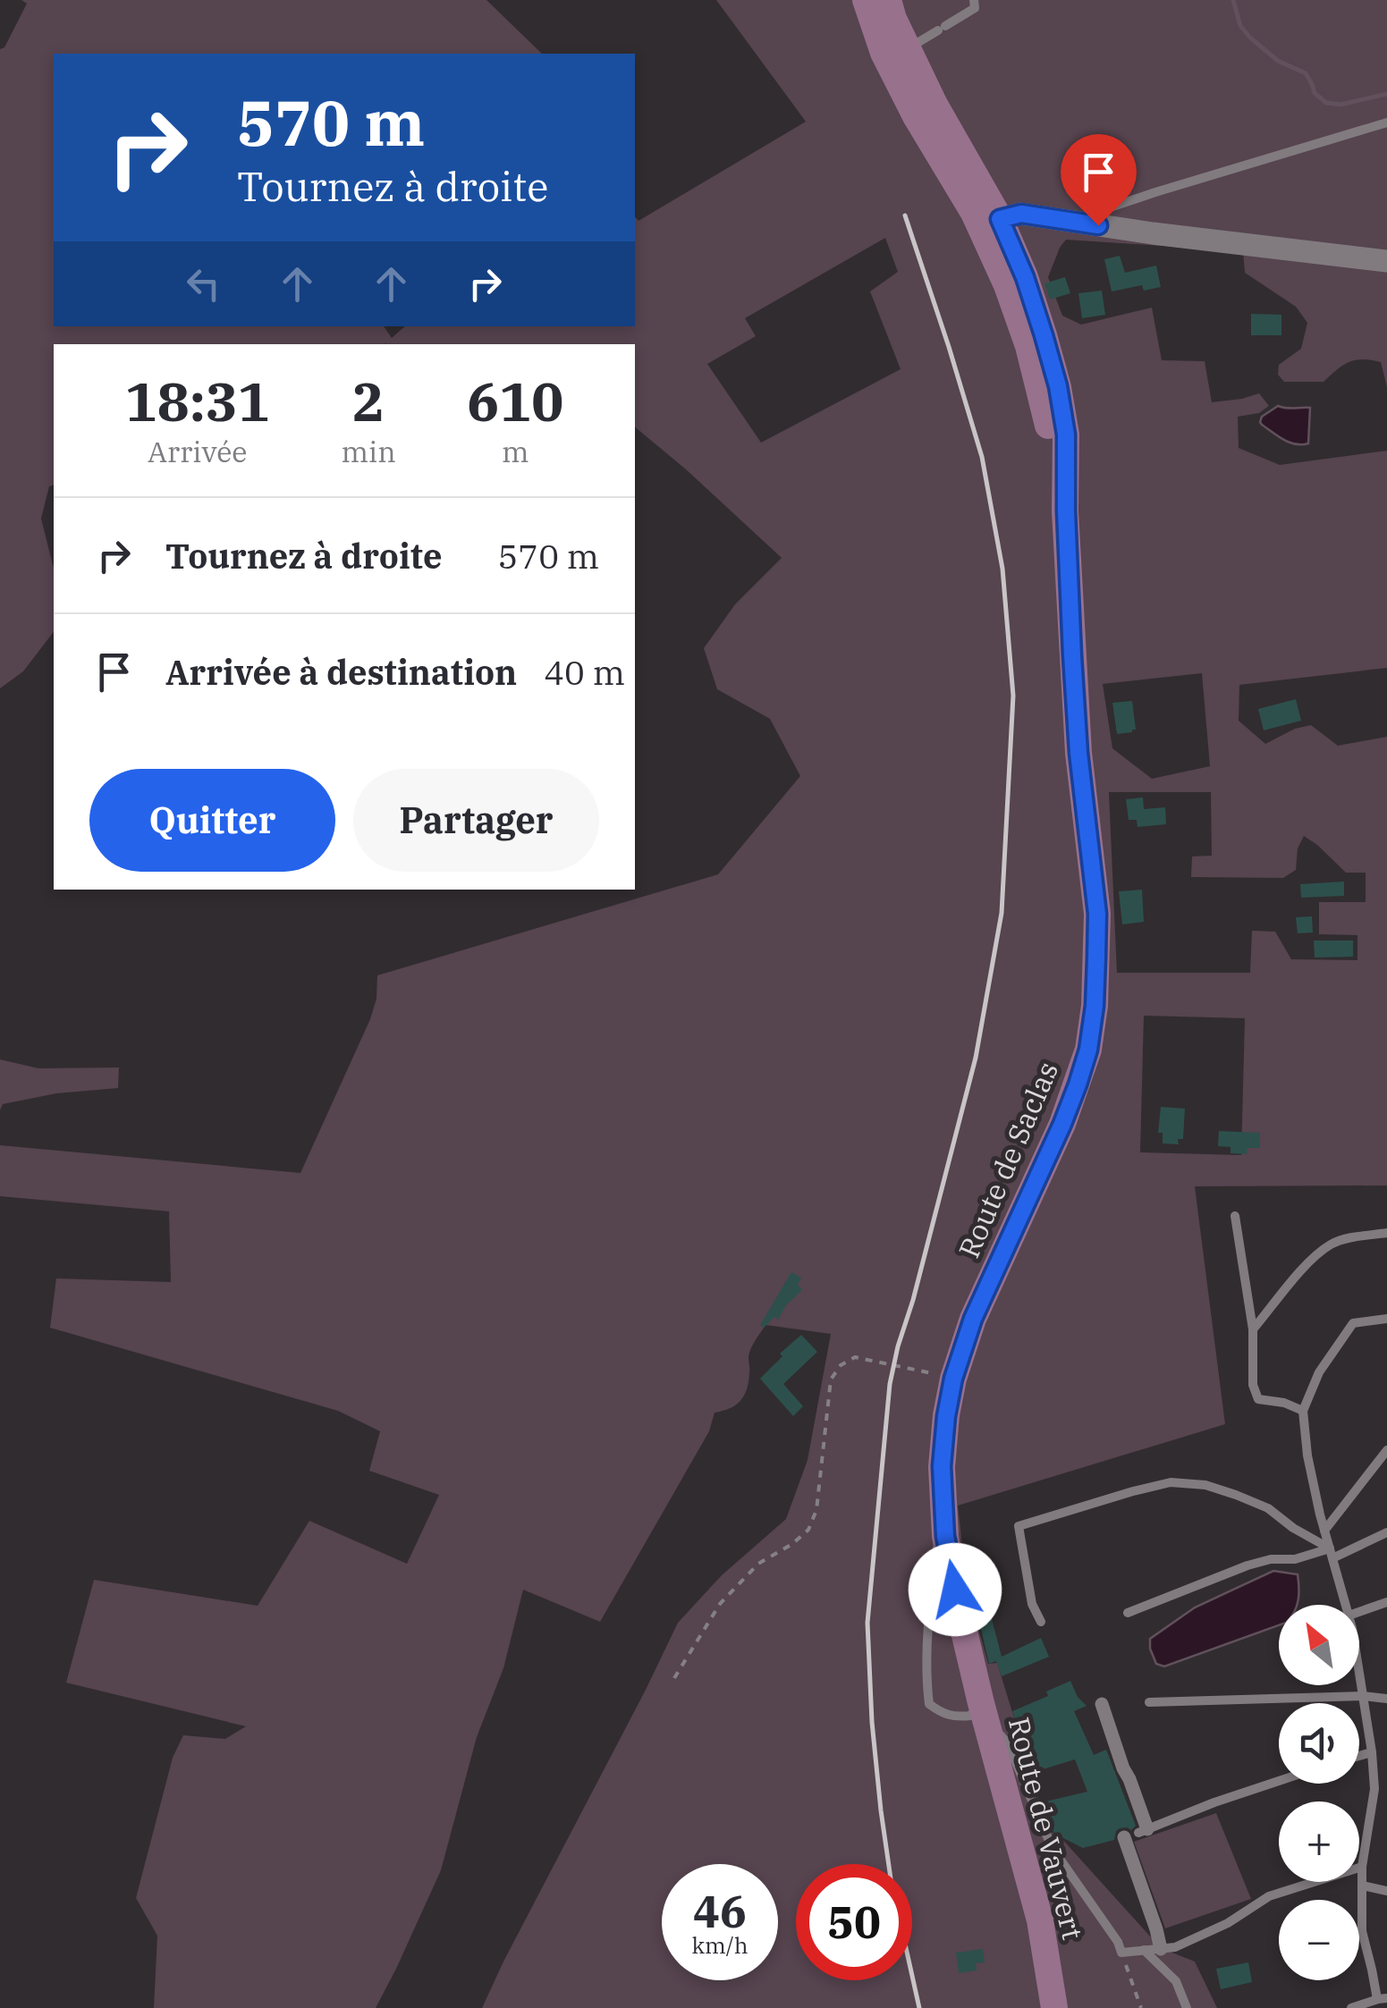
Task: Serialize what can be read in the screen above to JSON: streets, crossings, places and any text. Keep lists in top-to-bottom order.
{
  "streets": {
    "main road": ["Route de Saclas", "Route de Vauvert"]
  },
  "crossings": [
    ["Route de Saclas", "Route de Vauvert"]
  ],
  "north": "top left",
  "page": {
    "turn": ["570 m", "Tournez à droite"],
    "eta": [
      "18:31",
      "Arrivée",
      "2",
      "min",
      "610",
      "m"
    ],
    "list": [
      {
        "name": "Tournez à droite",
        "value": "570 m"
      },
      {
        "name": "Arrivée à destination",
        "value": "40 m"
      }
    ],
    "buttons": ["Quitter", "Partager"],
    "map_buttons": ["+", "−"],
    "speed": "46 km/h",
    "limit": "50"
  }
}
